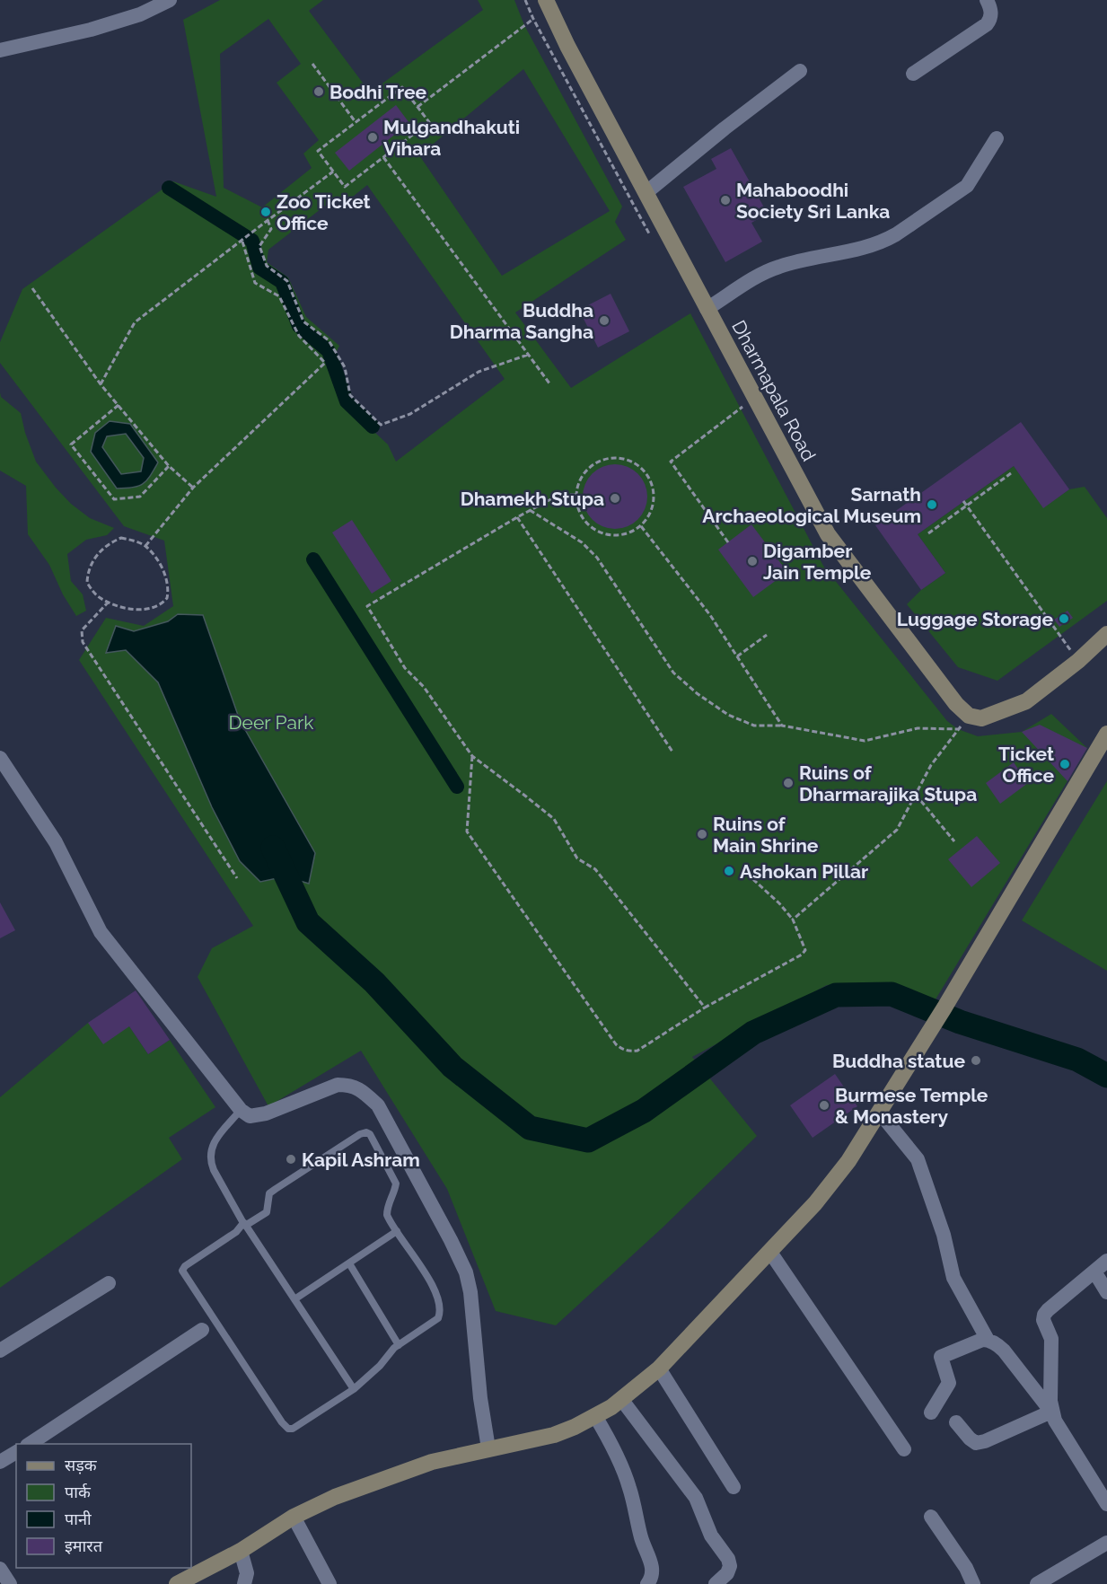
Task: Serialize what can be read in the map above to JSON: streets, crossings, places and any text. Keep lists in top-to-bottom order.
{
  "streets": {
    "street": ["Dharmapala Road"]
  },
  "parks": ["Deer Park"],
  "places": [
    "Bodhi Tree",
    "Mulgandhakuti Vihara",
    "Mahaboodhi Society Sri Lanka",
    "Zoo Ticket Office",
    "Buddha Dharma Sangha",
    "Dhamekh Stupa",
    "Sarnath Archaeological Museum",
    "Digamber Jain Temple",
    "Luggage Storage",
    "Ticket Office",
    "Ruins of Dharmarajika Stupa",
    "Ruins of Main Shrine",
    "Ashokan Pillar",
    "Buddha statue",
    "Burmese Temple & Monastery",
    "Kapil Ashram"
  ],
  "legend": [
    "सड़क",
    "पार्क",
    "पानी",
    "इमारत"
  ]
}
